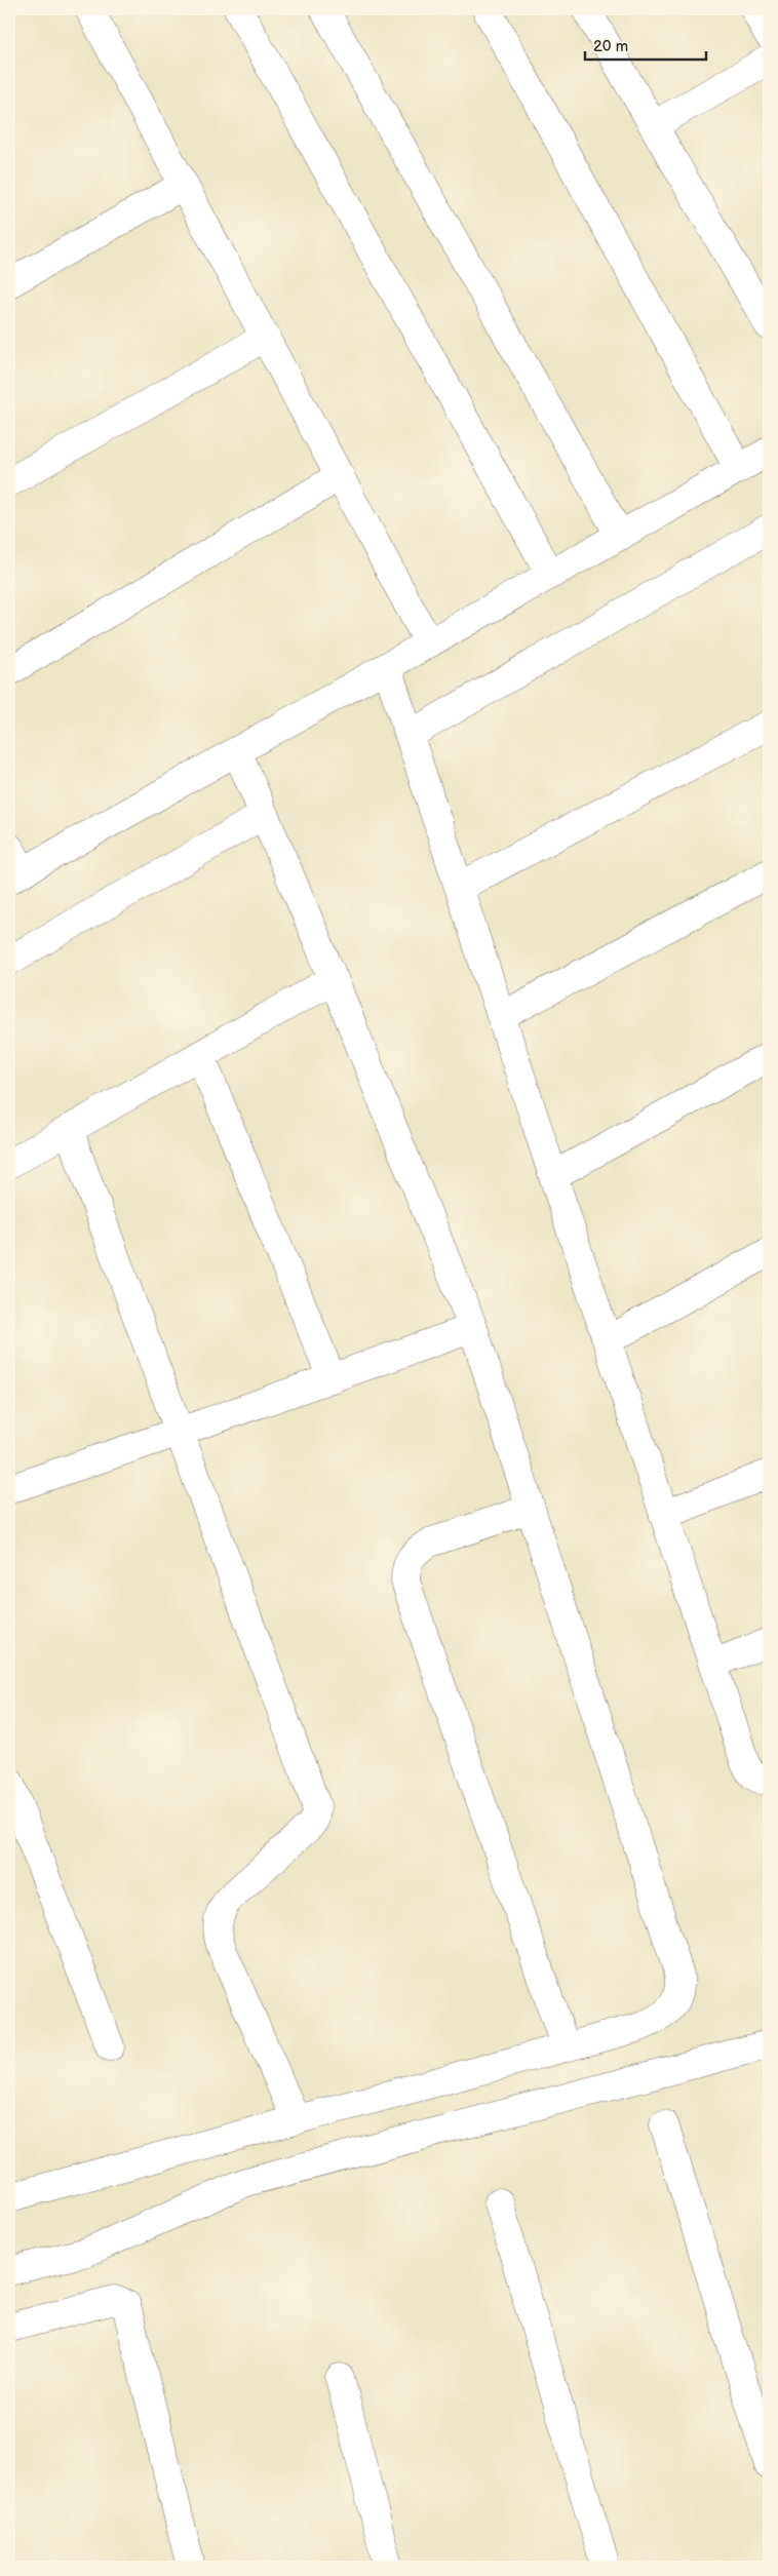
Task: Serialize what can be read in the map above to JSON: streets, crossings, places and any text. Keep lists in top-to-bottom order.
{
  "scale_bar": "20 m"
}
